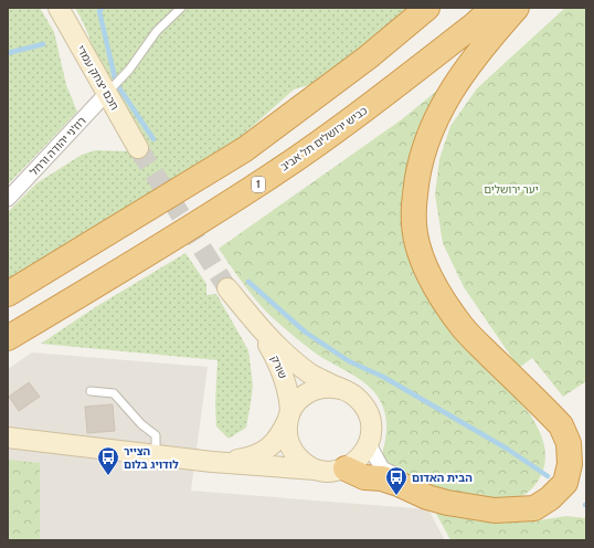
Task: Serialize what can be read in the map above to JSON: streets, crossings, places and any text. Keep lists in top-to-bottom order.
{
  "streets": {
    "highway": ["כביש ירושלים תל אביב", "1"],
    "main road": ["חכם יצחק עמדי", "שורק"],
    "street": ["רוז'ני יהודה ורחל"]
  },
  "crossings": [
    ["חכם יצחק עמדי", "רוז'ני יהודה ורחל"]
  ],
  "parks": ["יער ירושלים"],
  "places": {
    "bus stop": ["הצייר לודויג בלום", "הבית האדום"]
  }
}
